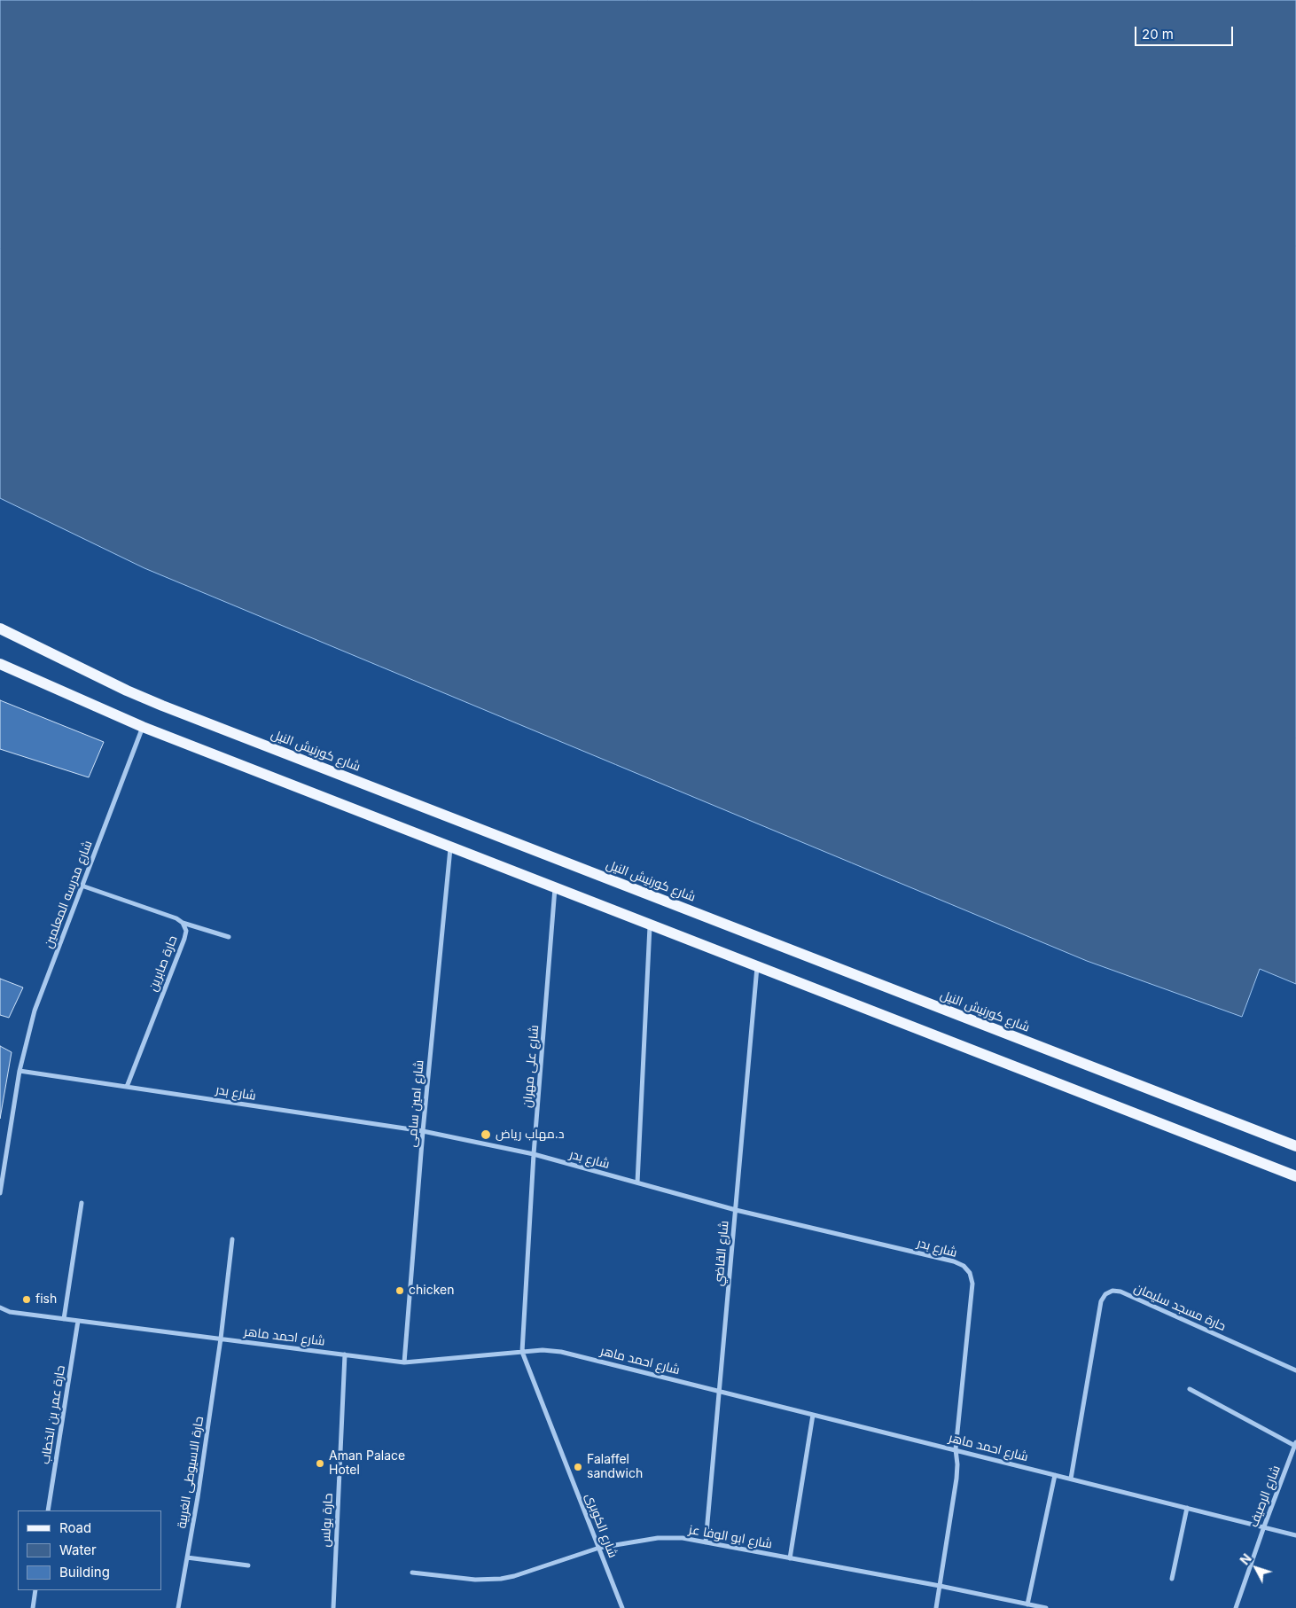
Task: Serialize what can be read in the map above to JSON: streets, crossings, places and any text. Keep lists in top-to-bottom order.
{
  "streets": {
    "main road": ["شارع كورنيش النيل"],
    "street": [
      "شارع مدرسه المعلمين",
      "حارة صابرين",
      "شارع على مهران",
      "شارع بدر",
      "شارع امين سامى",
      "شارع القاضي",
      "حارة مسجد سليمان",
      "شارع احمد ماهر",
      "حارة عمر بن الخطاب",
      "حارة الاسيوطى الغربية",
      "شارع الرصيف",
      "حارة بولس",
      "شارع الكوبرى",
      "شارع ابو الوفا عز"
    ]
  },
  "crossings": [
    ["شارع مدرسه المعلمين", "حارة صابرين"],
    ["شارع مدرسه المعلمين", "شارع بدر"],
    ["حارة صابرين", "شارع بدر"],
    ["شارع على مهران", "شارع بدر"],
    ["شارع على مهران", "شارع احمد ماهر"],
    ["شارع على مهران", "شارع الكوبرى"],
    ["شارع بدر", "شارع امين سامى"],
    ["شارع بدر", "شارع القاضي"],
    ["شارع بدر", "شارع احمد ماهر"],
    ["شارع بدر", "شارع ابو الوفا عز"],
    ["شارع امين سامى", "شارع احمد ماهر"],
    ["شارع القاضي", "شارع احمد ماهر"],
    ["شارع القاضي", "شارع ابو الوفا عز"],
    ["حارة مسجد سليمان", "شارع احمد ماهر"],
    ["شارع احمد ماهر", "حارة عمر بن الخطاب"],
    ["شارع احمد ماهر", "حارة الاسيوطى الغربية"],
    ["شارع احمد ماهر", "شارع الرصيف"],
    ["شارع احمد ماهر", "حارة بولس"],
    ["شارع احمد ماهر", "شارع الكوبرى"],
    ["شارع الكوبرى", "شارع ابو الوفا عز"]
  ],
  "places": [
    "د.مهاب رياض",
    "chicken",
    "fish",
    "Aman Palace Hotel",
    "Falaffel sandwich"
  ],
  "legend": ["Road", "Water", "Building"],
  "scale_bar": "20 m",
  "north": "top left"
}
